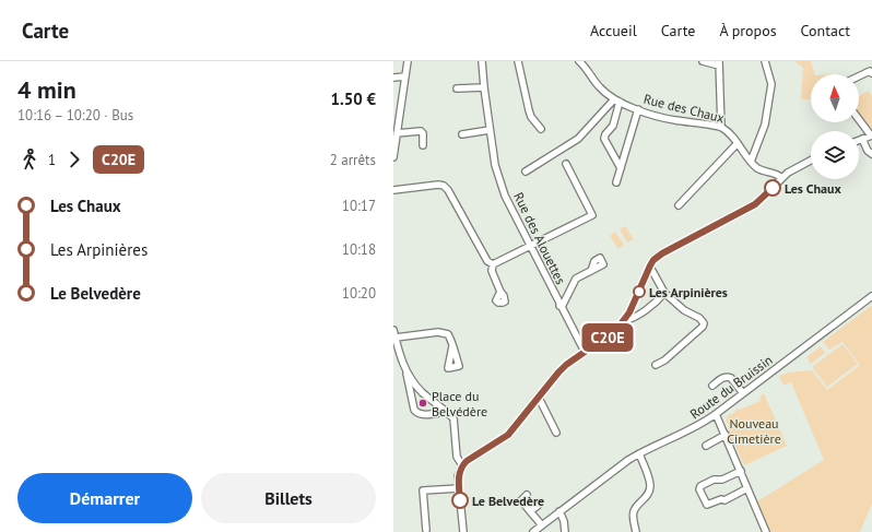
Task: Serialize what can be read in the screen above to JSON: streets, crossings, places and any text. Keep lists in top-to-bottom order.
{
  "streets": {
    "street": ["Rue des Chaux", "Rue des Alouettes", "Route du Bruissin"]
  },
  "parks": ["Nouveau Cimetière"],
  "places": [
    "Les Chaux",
    "Les Arpinières",
    "Place du Belvédère",
    "Le Belvedère"
  ],
  "lines": ["bus line C20E"],
  "north": "top",
  "page": {
    "header": "Carte",
    "nav": [
      "Accueil",
      "Carte",
      "À propos",
      "Contact"
    ],
    "heading": ["4 min", "10:16 – 10:20 · Bus", "1.50 €"],
    "on_map": "C20E",
    "legs": ["1", "C20E", "2 arrêts"],
    "list": [
      {
        "name": "Les Chaux",
        "value": "10:17"
      },
      {
        "name": "Les Arpinières",
        "value": "10:18"
      },
      {
        "name": "Le Belvedère",
        "value": "10:20"
      }
    ],
    "buttons": ["Démarrer", "Billets"]
  }
}
